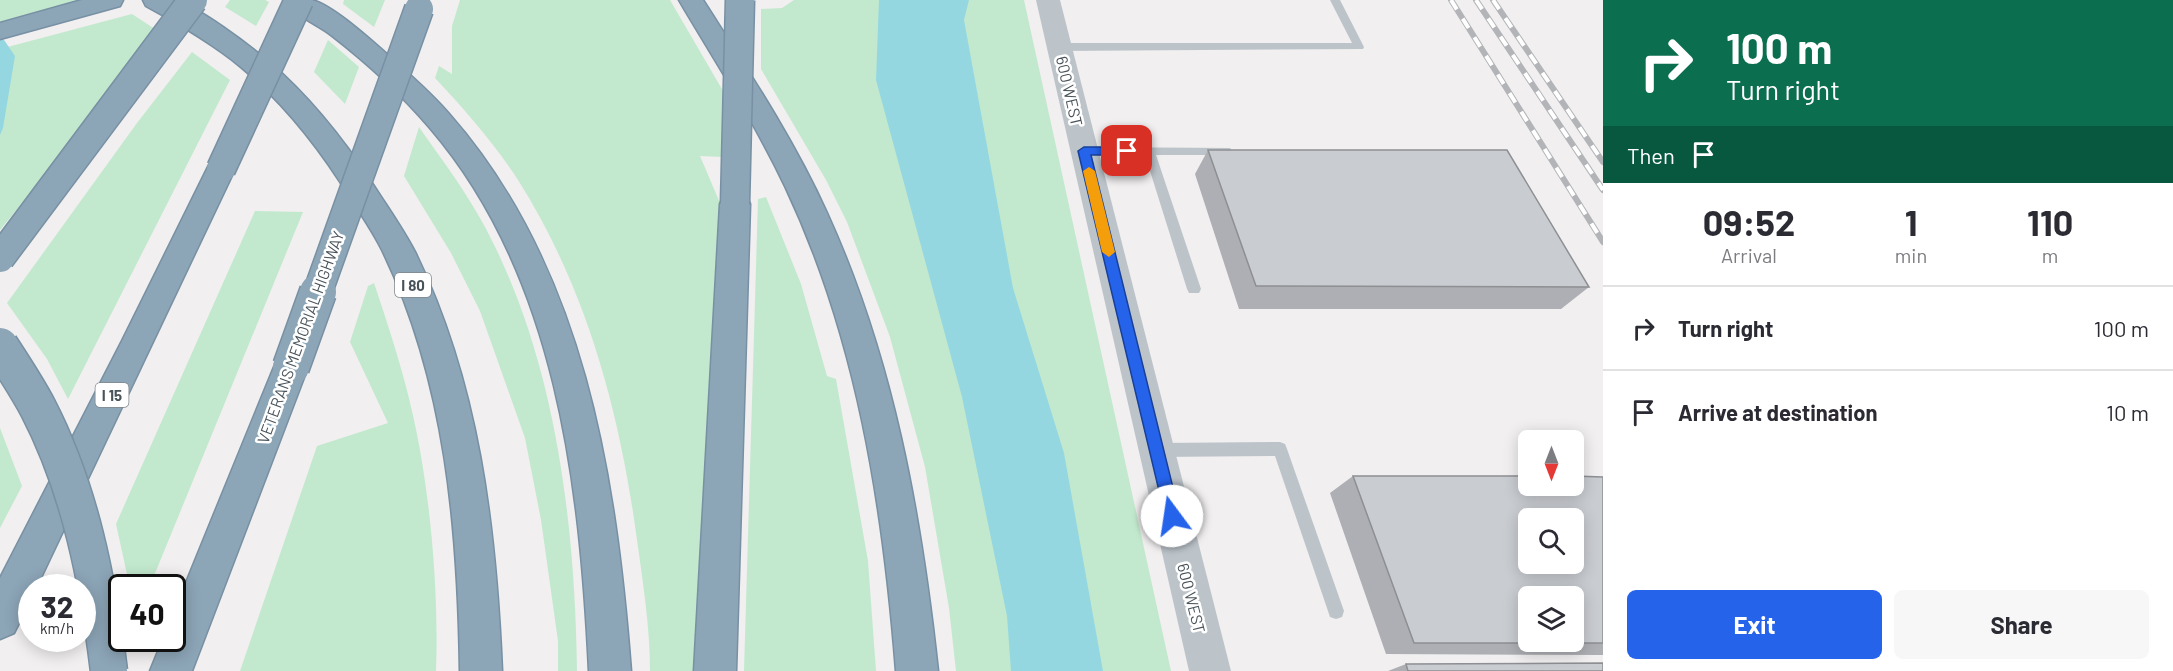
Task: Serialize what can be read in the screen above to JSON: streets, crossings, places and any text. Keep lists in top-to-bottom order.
{
  "streets": {
    "highway": ["I 80", "VETERANS MEMORIAL HIGHWAY", "I 15"],
    "street": ["600 WEST"]
  },
  "north": "bottom",
  "page": {
    "turn": ["100 m", "Turn right"],
    "then": "Then",
    "eta": [
      "09:52",
      "Arrival",
      "1",
      "min",
      "110",
      "m"
    ],
    "list": [
      {
        "name": "Turn right",
        "value": "100 m"
      },
      {
        "name": "Arrive at destination",
        "value": "10 m"
      }
    ],
    "speed": "32 km/h",
    "limit": "40",
    "buttons": ["Exit", "Share"]
  }
}
